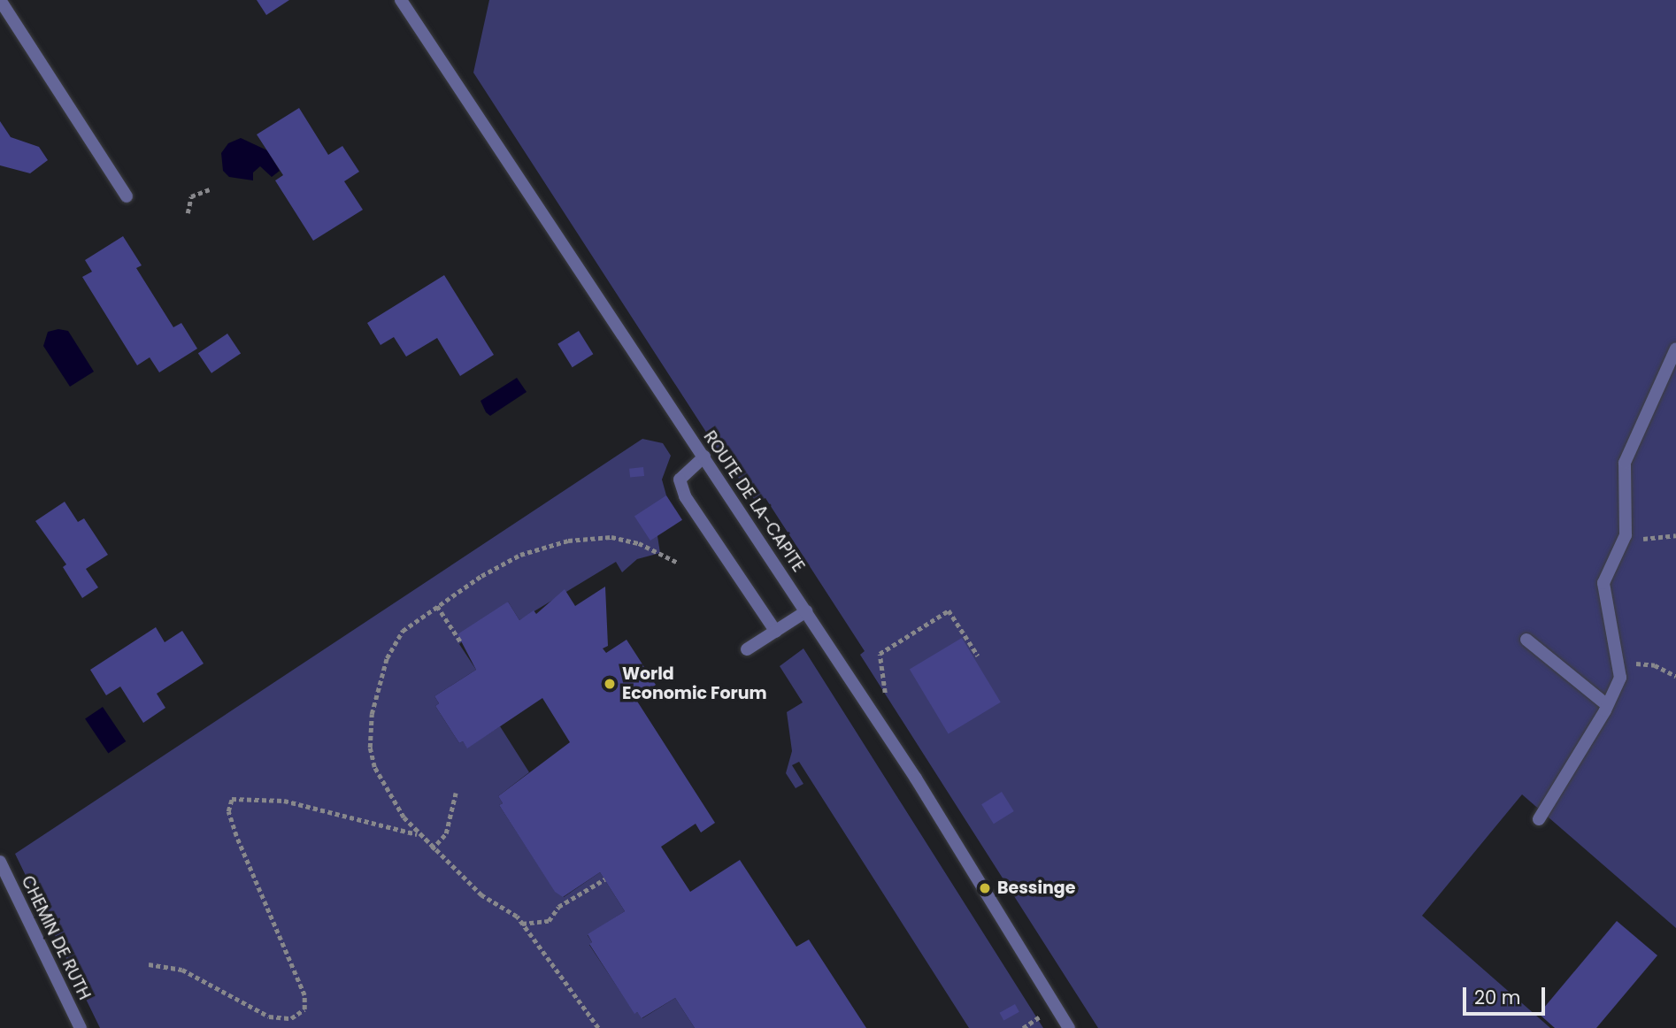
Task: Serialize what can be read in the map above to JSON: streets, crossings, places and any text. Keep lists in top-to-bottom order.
{
  "streets": {
    "street": ["ROUTE DE LA-CAPITE", "CHEMIN DE RUTH"]
  },
  "places": ["World Economic Forum", "Bessinge"],
  "scale_bar": "20 m"
}
